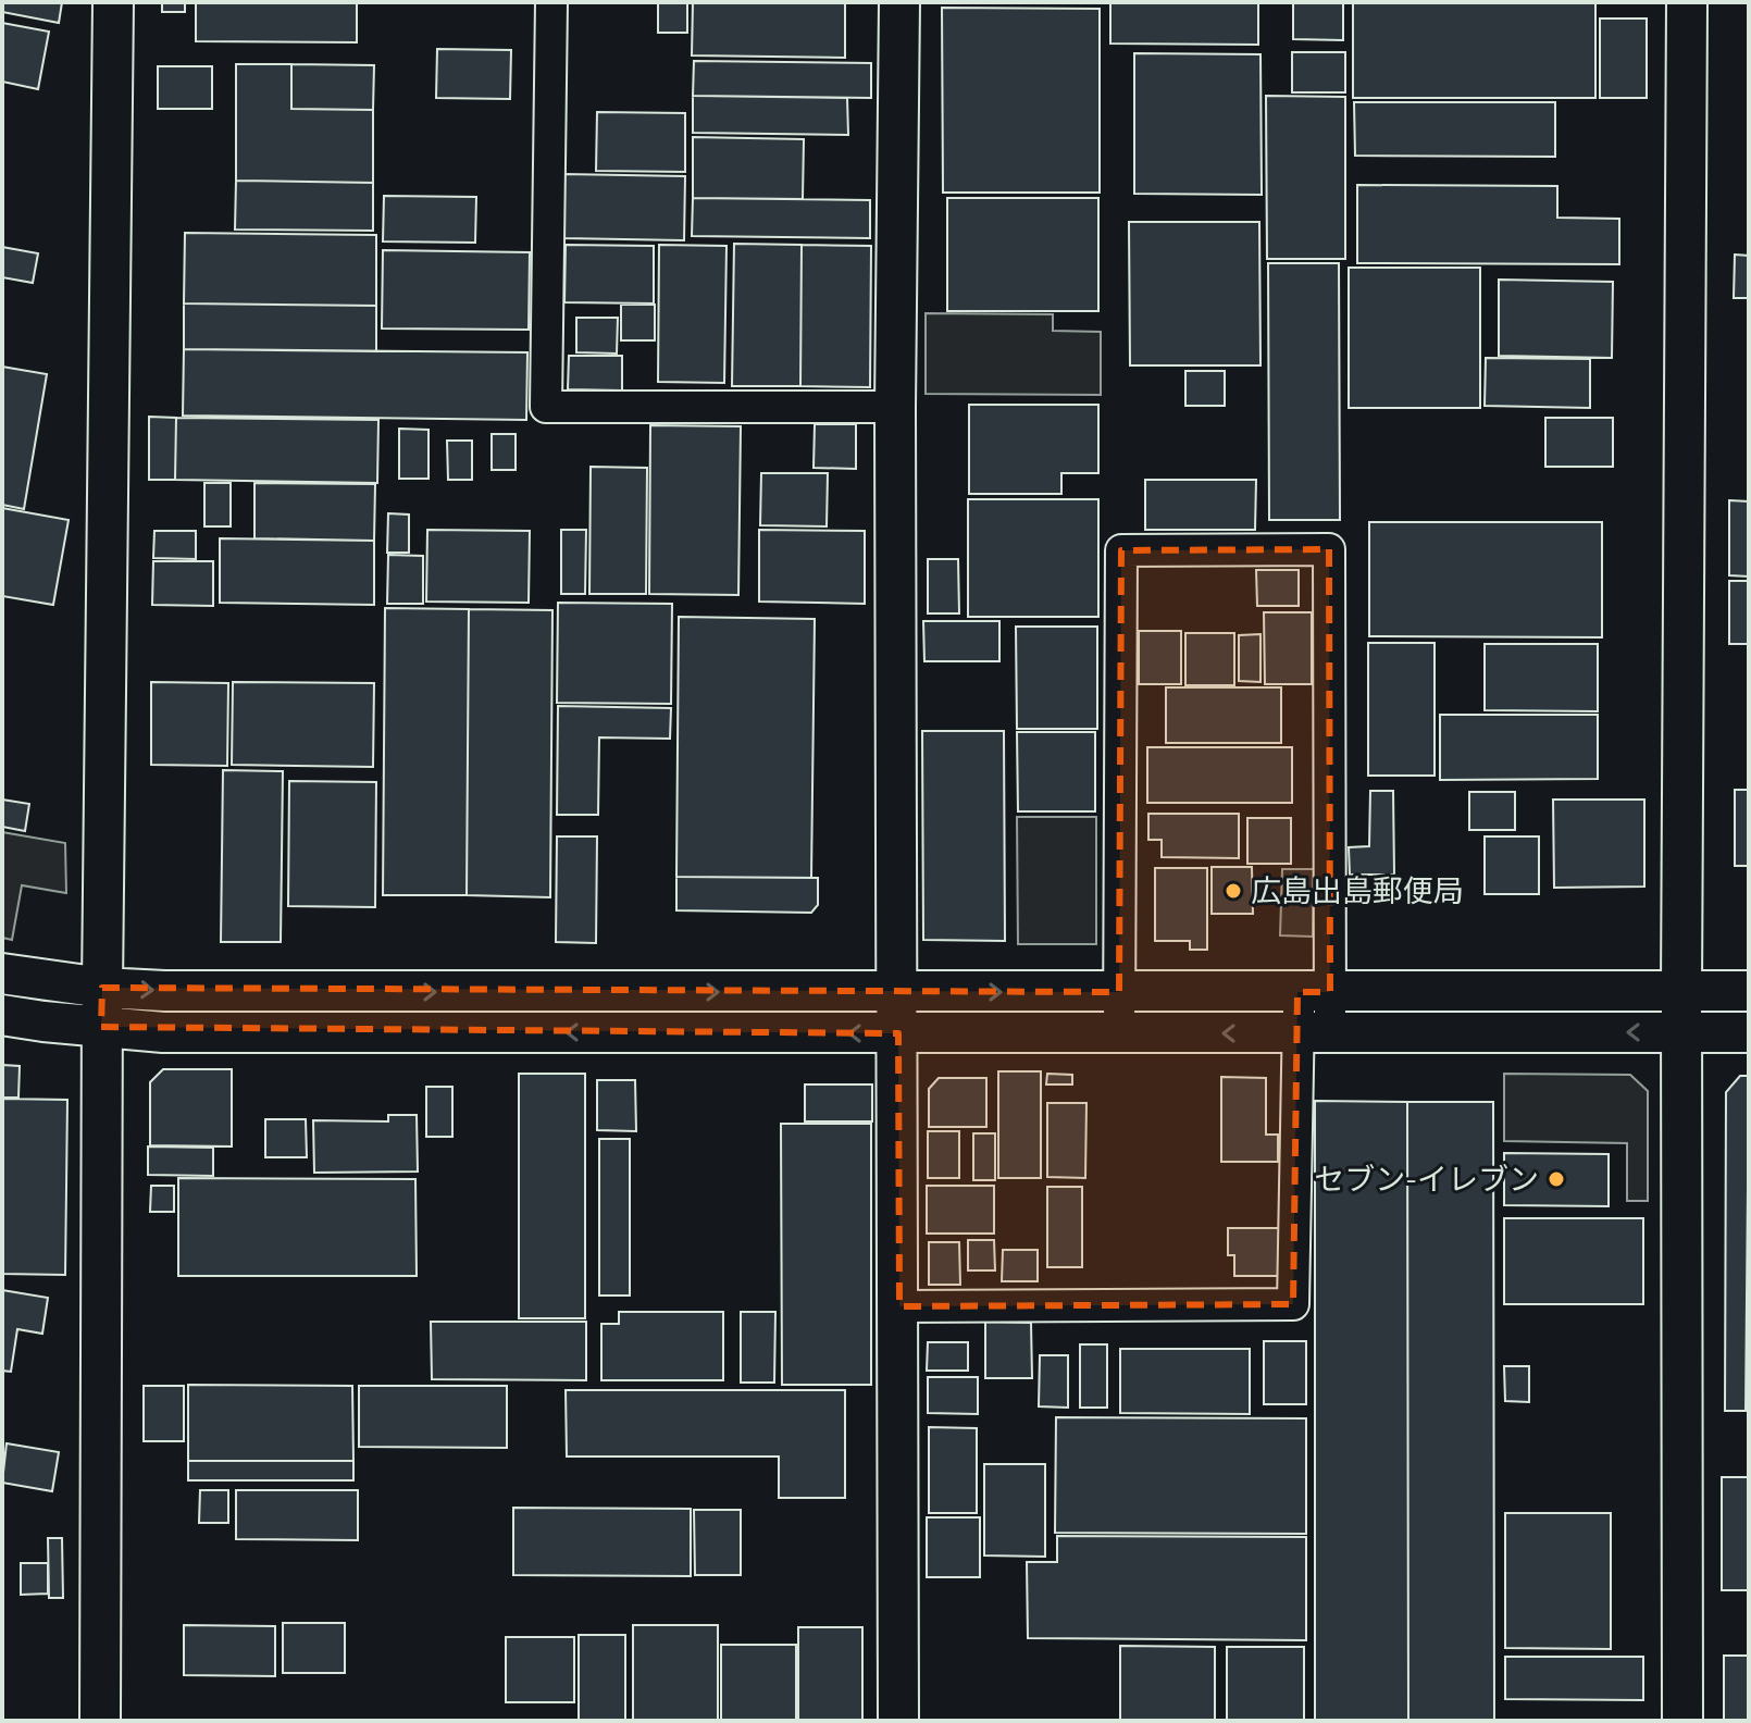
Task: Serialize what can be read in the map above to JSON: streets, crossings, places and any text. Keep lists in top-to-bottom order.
{
  "places": ["広島出島郵便局", "セブン-イレブン"]
}
